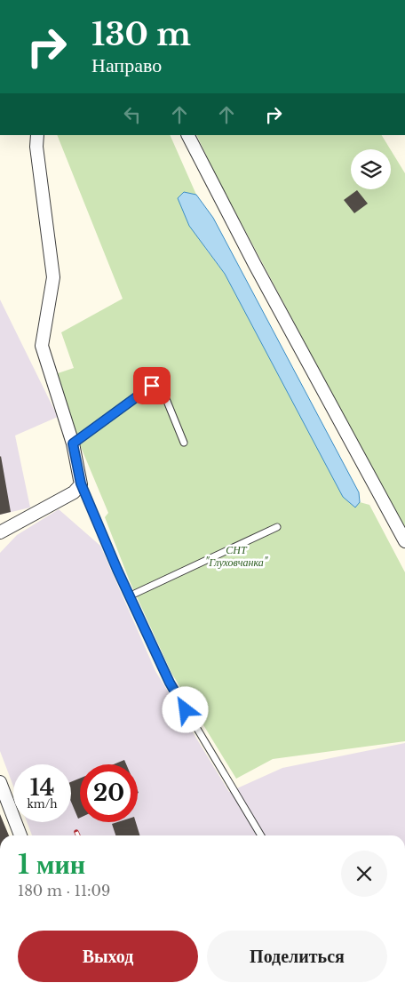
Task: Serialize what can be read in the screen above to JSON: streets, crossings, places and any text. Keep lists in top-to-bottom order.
{
  "parks": ["СНТ \"Глуховчанка\""],
  "page": {
    "turn": ["130 m", "Направо"],
    "speed": "14 km/h",
    "limit": "20",
    "heading": ["1 мин", "180 m · 11:09"],
    "buttons": ["Выход", "Поделиться"]
  }
}
